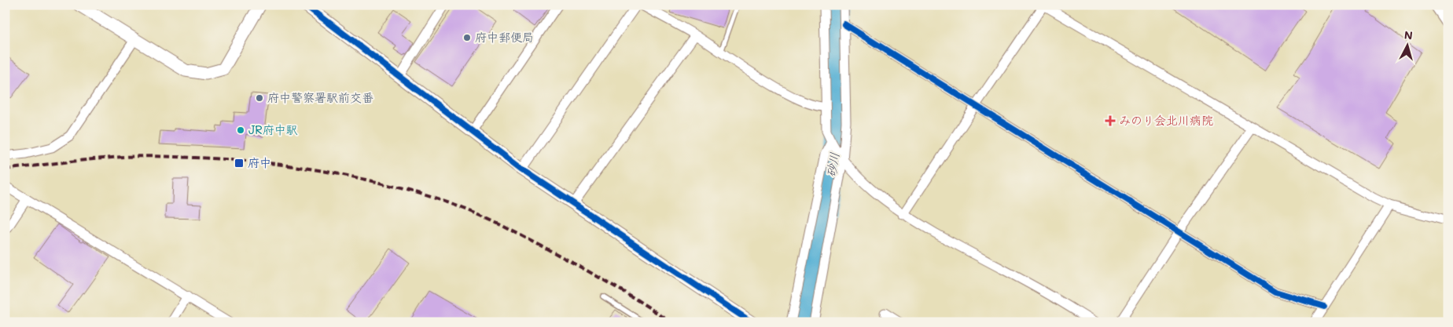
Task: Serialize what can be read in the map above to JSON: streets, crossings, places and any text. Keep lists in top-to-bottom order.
{
  "water": ["砂川"],
  "places": {
    "other": ["府中郵便局", "府中警察署駅前交番", "JR府中駅"],
    "health": ["みのり会北川病院"],
    "transit": ["府中"]
  },
  "north": "top"
}
